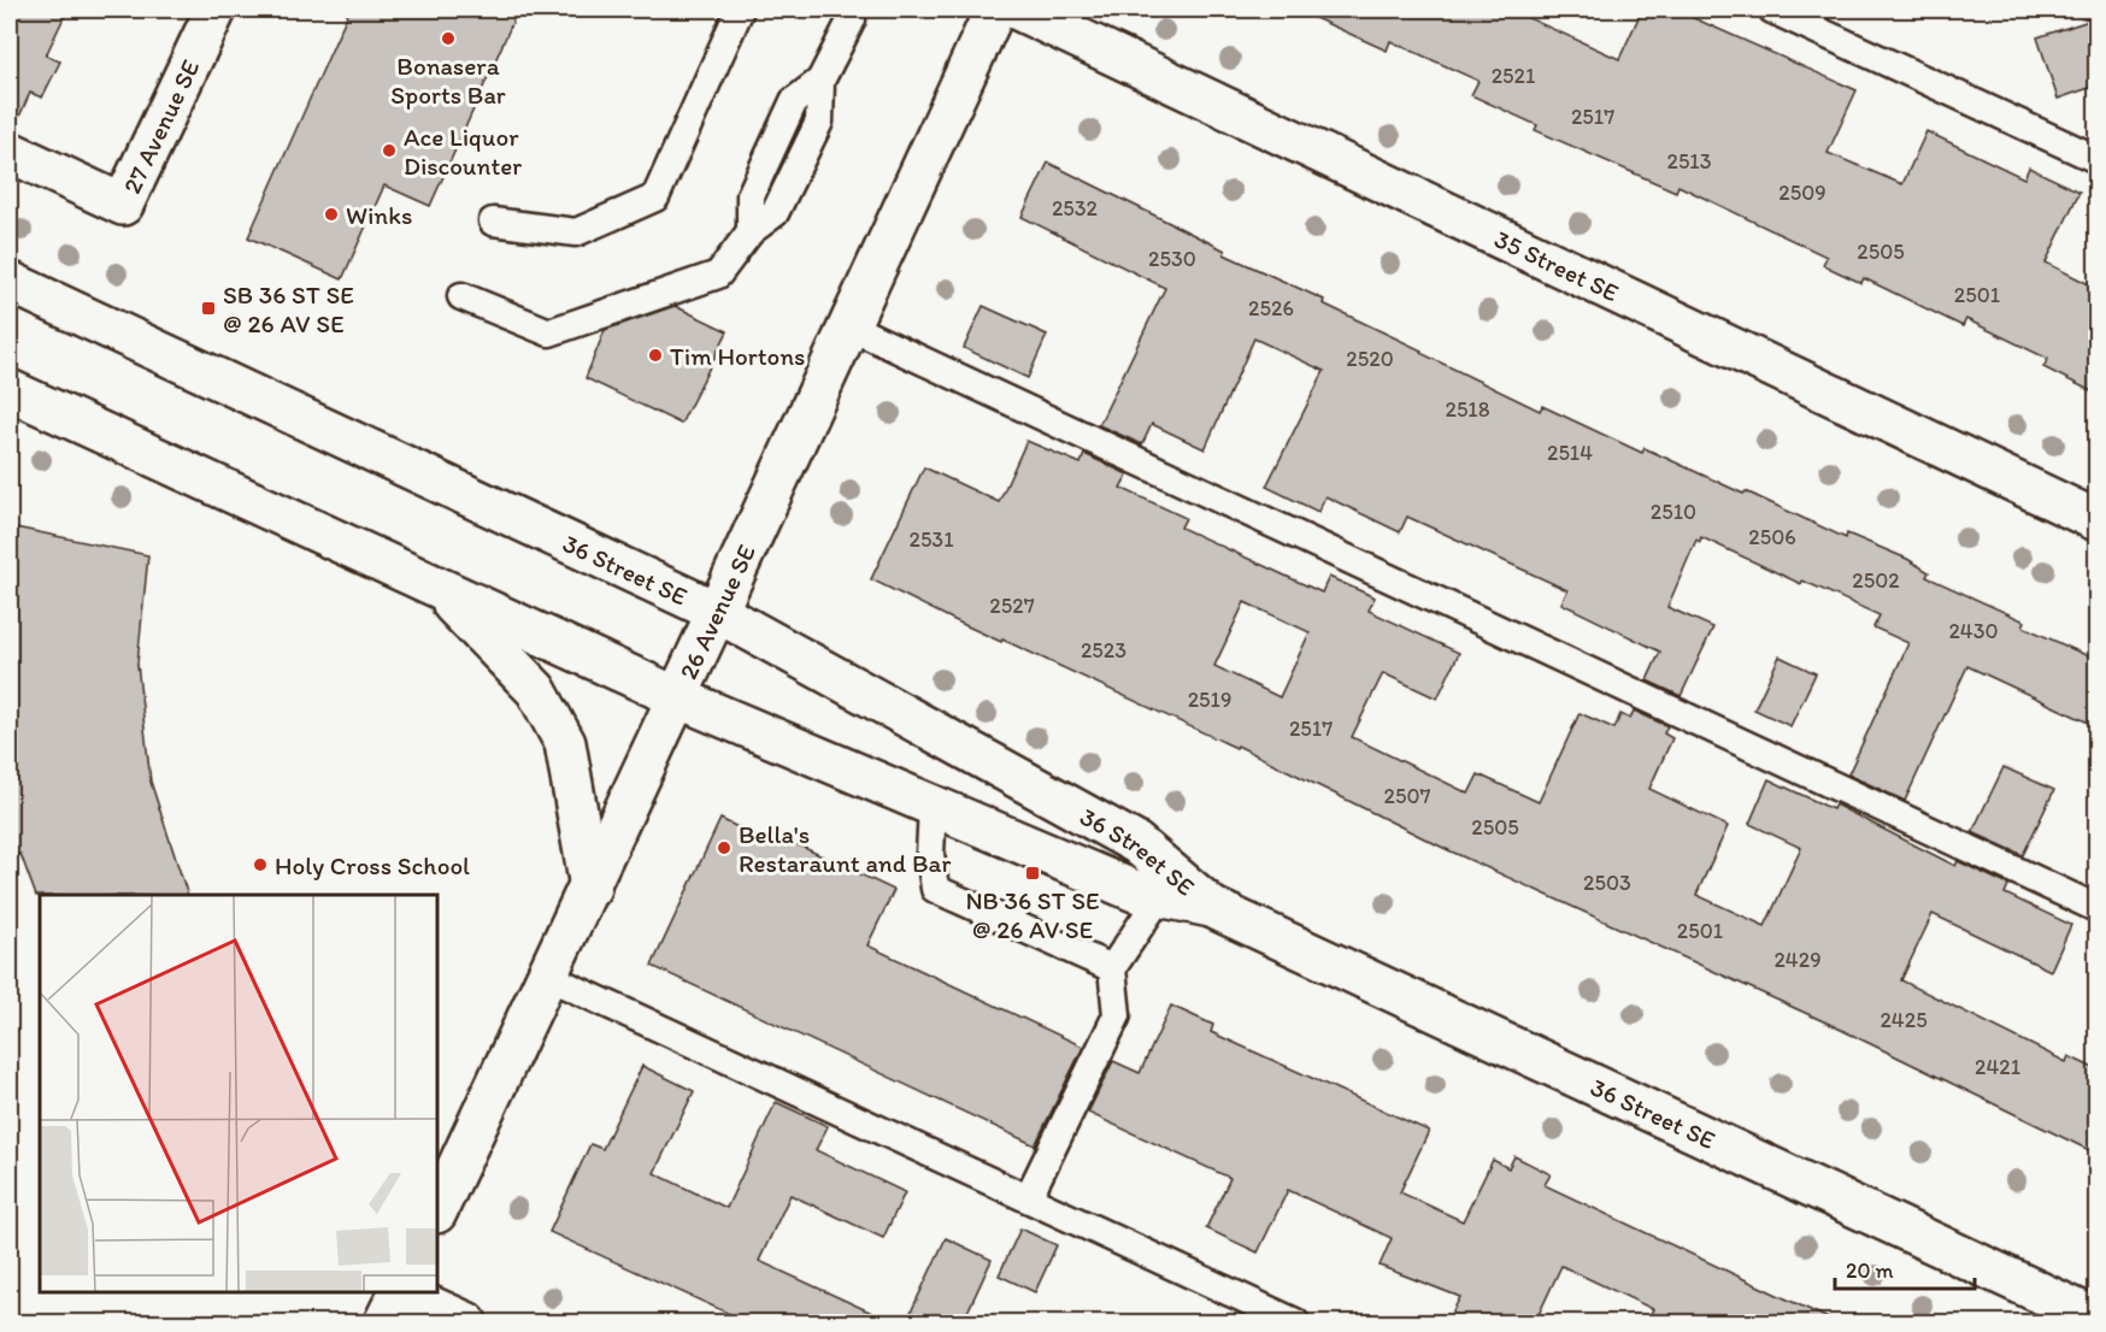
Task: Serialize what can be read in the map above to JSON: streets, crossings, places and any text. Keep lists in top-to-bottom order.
{
  "streets": {
    "main road": [
      "27 Avenue SE",
      "35 Street SE",
      "36 Street SE",
      "26 Avenue SE"
    ]
  },
  "crossings": [
    ["36 Street SE", "26 Avenue SE"]
  ],
  "places": {
    "other": [
      "Bonasera Sports Bar",
      "Ace Liquor Discounter",
      "Winks",
      "Tim Hortons",
      "Bella's Restaraunt and Bar",
      "Holy Cross School"
    ],
    "transit": ["SB 36 ST SE @ 26 AV SE", "NB 36 ST SE @ 26 AV SE"]
  },
  "house_numbers": [
    "2521",
    "2517",
    "2513",
    "2509",
    "2532",
    "2505",
    "2530",
    "2501",
    "2526",
    "2520",
    "2518",
    "2514",
    "2510",
    "2506",
    "2531",
    "2502",
    "2527",
    "2430",
    "2523",
    "2519",
    "2517",
    "2507",
    "2505",
    "2503",
    "2501",
    "2429",
    "2425",
    "2421"
  ],
  "scale_bar": "20 m"
}
